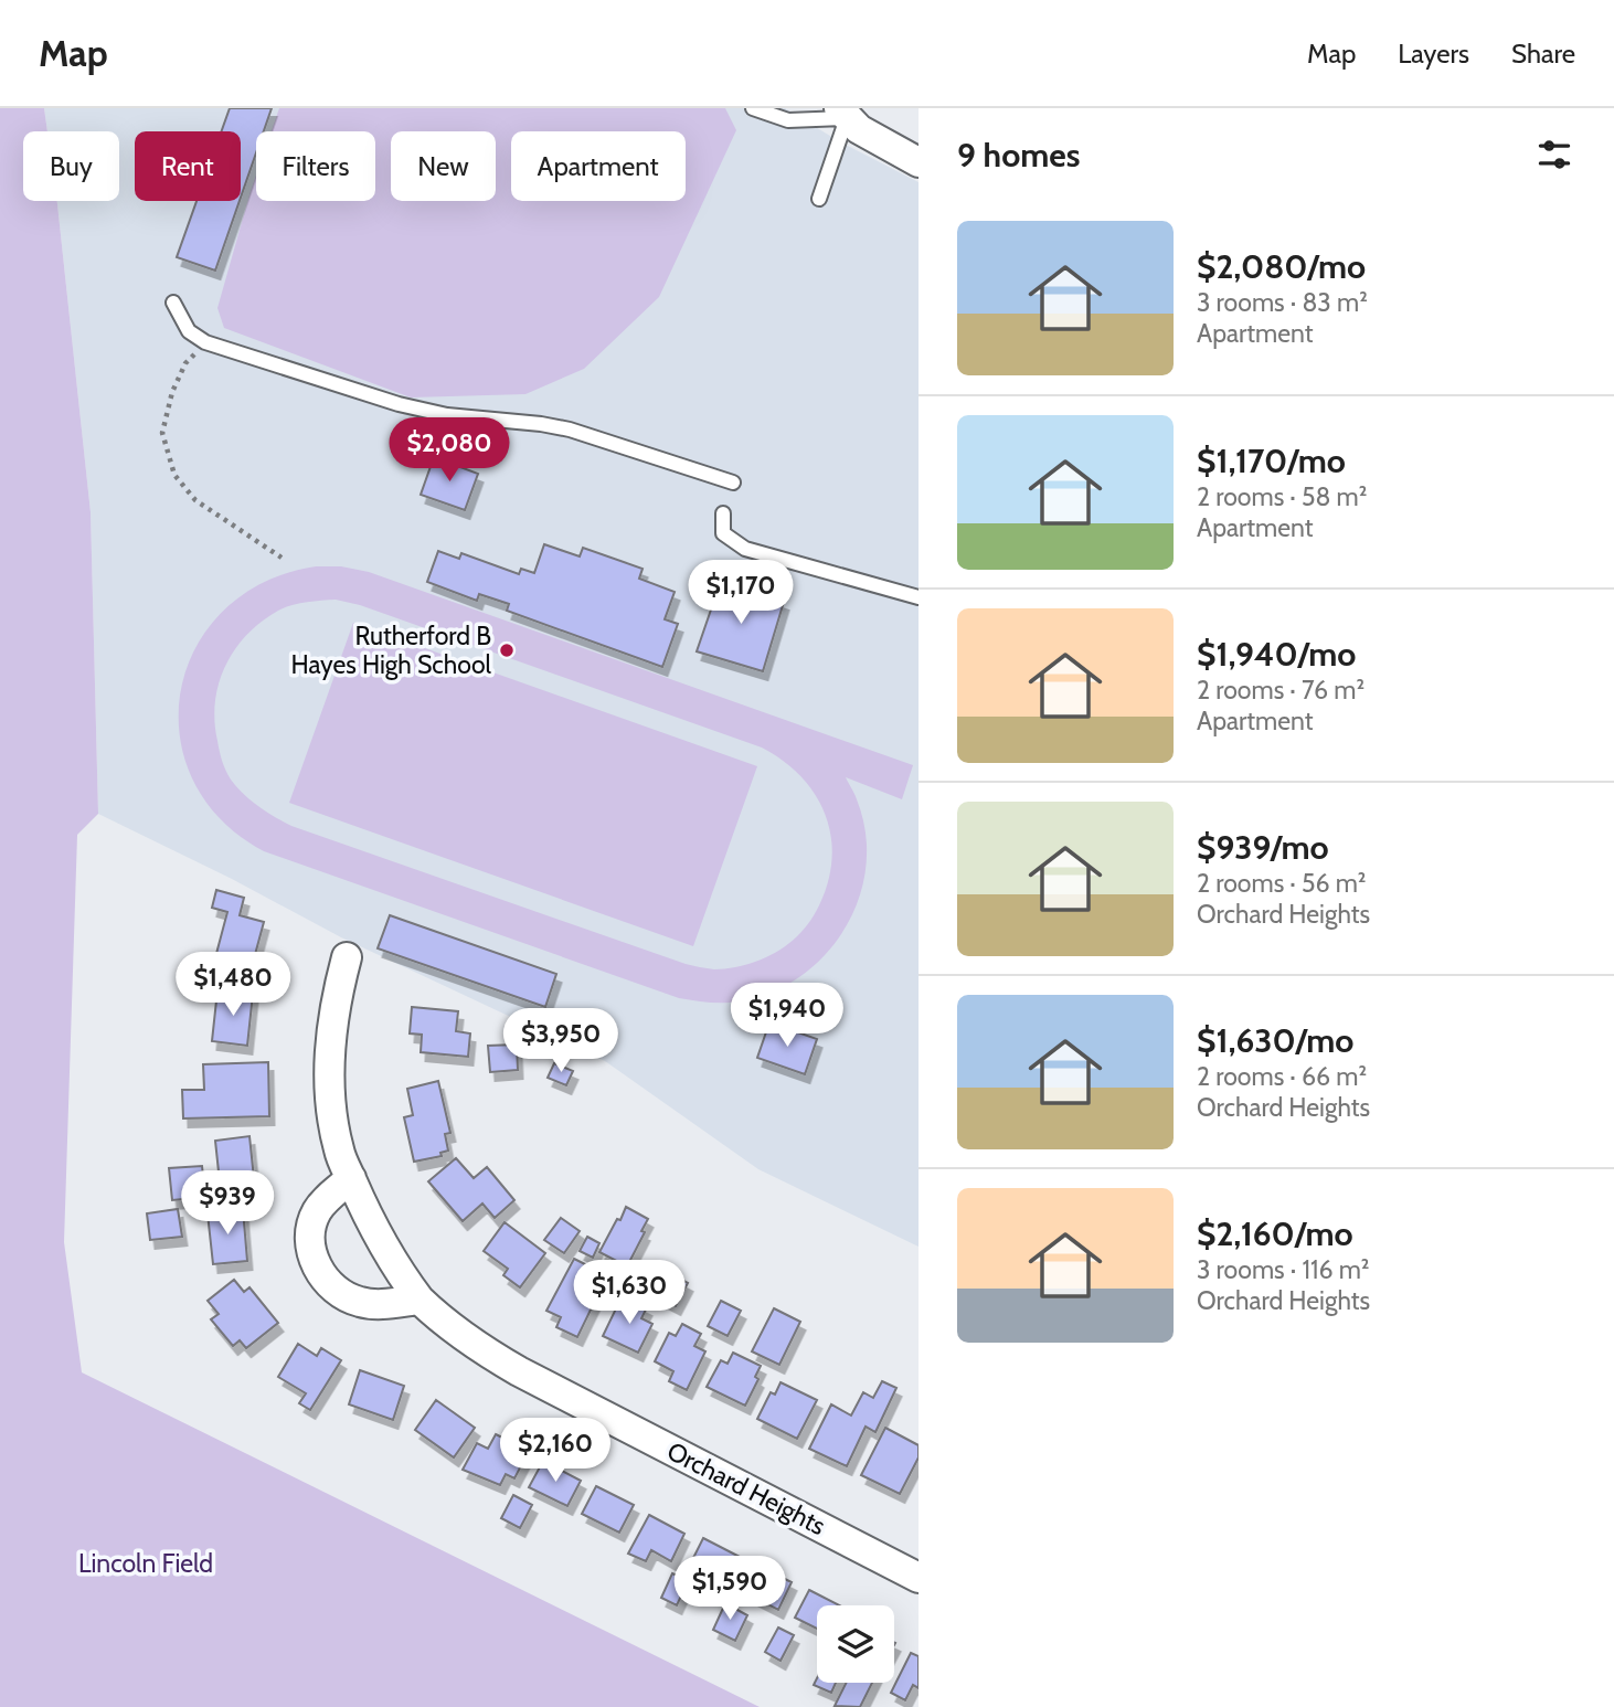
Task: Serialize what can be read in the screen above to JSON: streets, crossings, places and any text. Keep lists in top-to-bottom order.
{
  "streets": {
    "street": ["Orchard Heights"]
  },
  "parks": ["Lincoln Field"],
  "places": ["Rutherford B Hayes High School"],
  "page": {
    "header": "Map",
    "nav": ["Map", "Layers", "Share"],
    "heading": "9 homes",
    "chip": [
      "Buy",
      "Rent",
      "Filters",
      "New",
      "Apartment"
    ],
    "list": [
      {
        "name": "$2,080/mo",
        "note": "3 rooms · 83 m² · Apartment"
      },
      {
        "name": "$1,170/mo",
        "note": "2 rooms · 58 m² · Apartment"
      },
      {
        "name": "$1,940/mo",
        "note": "2 rooms · 76 m² · Apartment"
      },
      {
        "name": "$939/mo",
        "note": "2 rooms · 56 m² · Orchard Heights"
      },
      {
        "name": "$1,630/mo",
        "note": "2 rooms · 66 m² · Orchard Heights"
      },
      {
        "name": "$2,160/mo",
        "note": "3 rooms · 116 m² · Orchard Heights"
      }
    ],
    "price": [
      "$2,080",
      "$1,170",
      "$1,480",
      "$1,940",
      "$3,950",
      "$939",
      "$1,630",
      "$2,160",
      "$1,590"
    ]
  }
}
